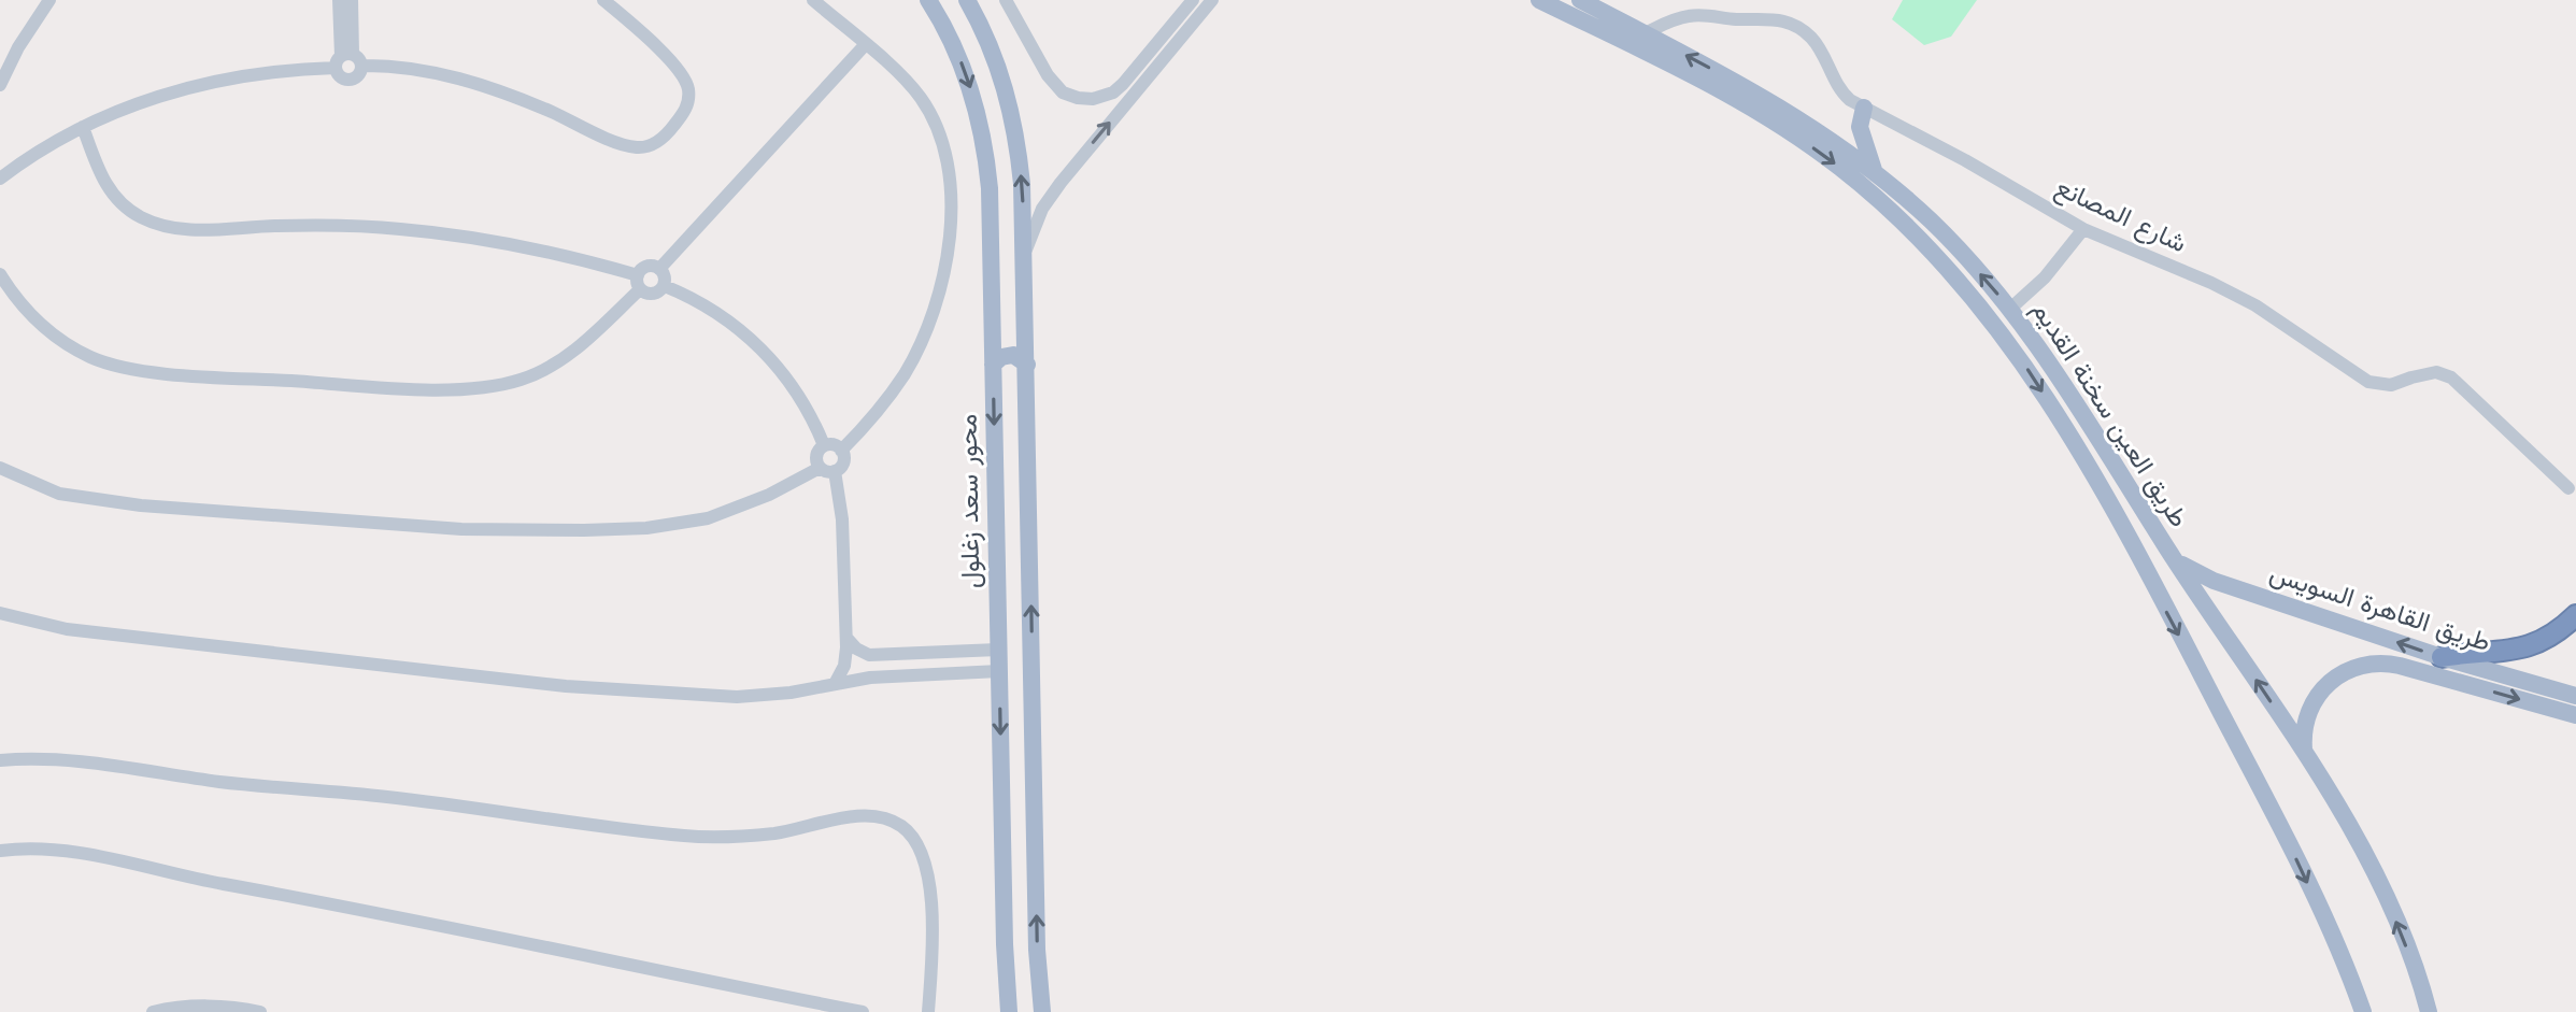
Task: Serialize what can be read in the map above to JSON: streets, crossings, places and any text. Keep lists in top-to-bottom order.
{
  "streets": {
    "main road": ["طريق العين سخنة القديم", "محور سعد زغلول", "طريق القاهرة السويس"],
    "street": ["شارع المصانع"]
  },
  "crossings": [
    ["شارع المصانع", "طريق العين سخنة القديم"],
    ["طريق العين سخنة القديم", "طريق القاهرة السويس"]
  ]
}
